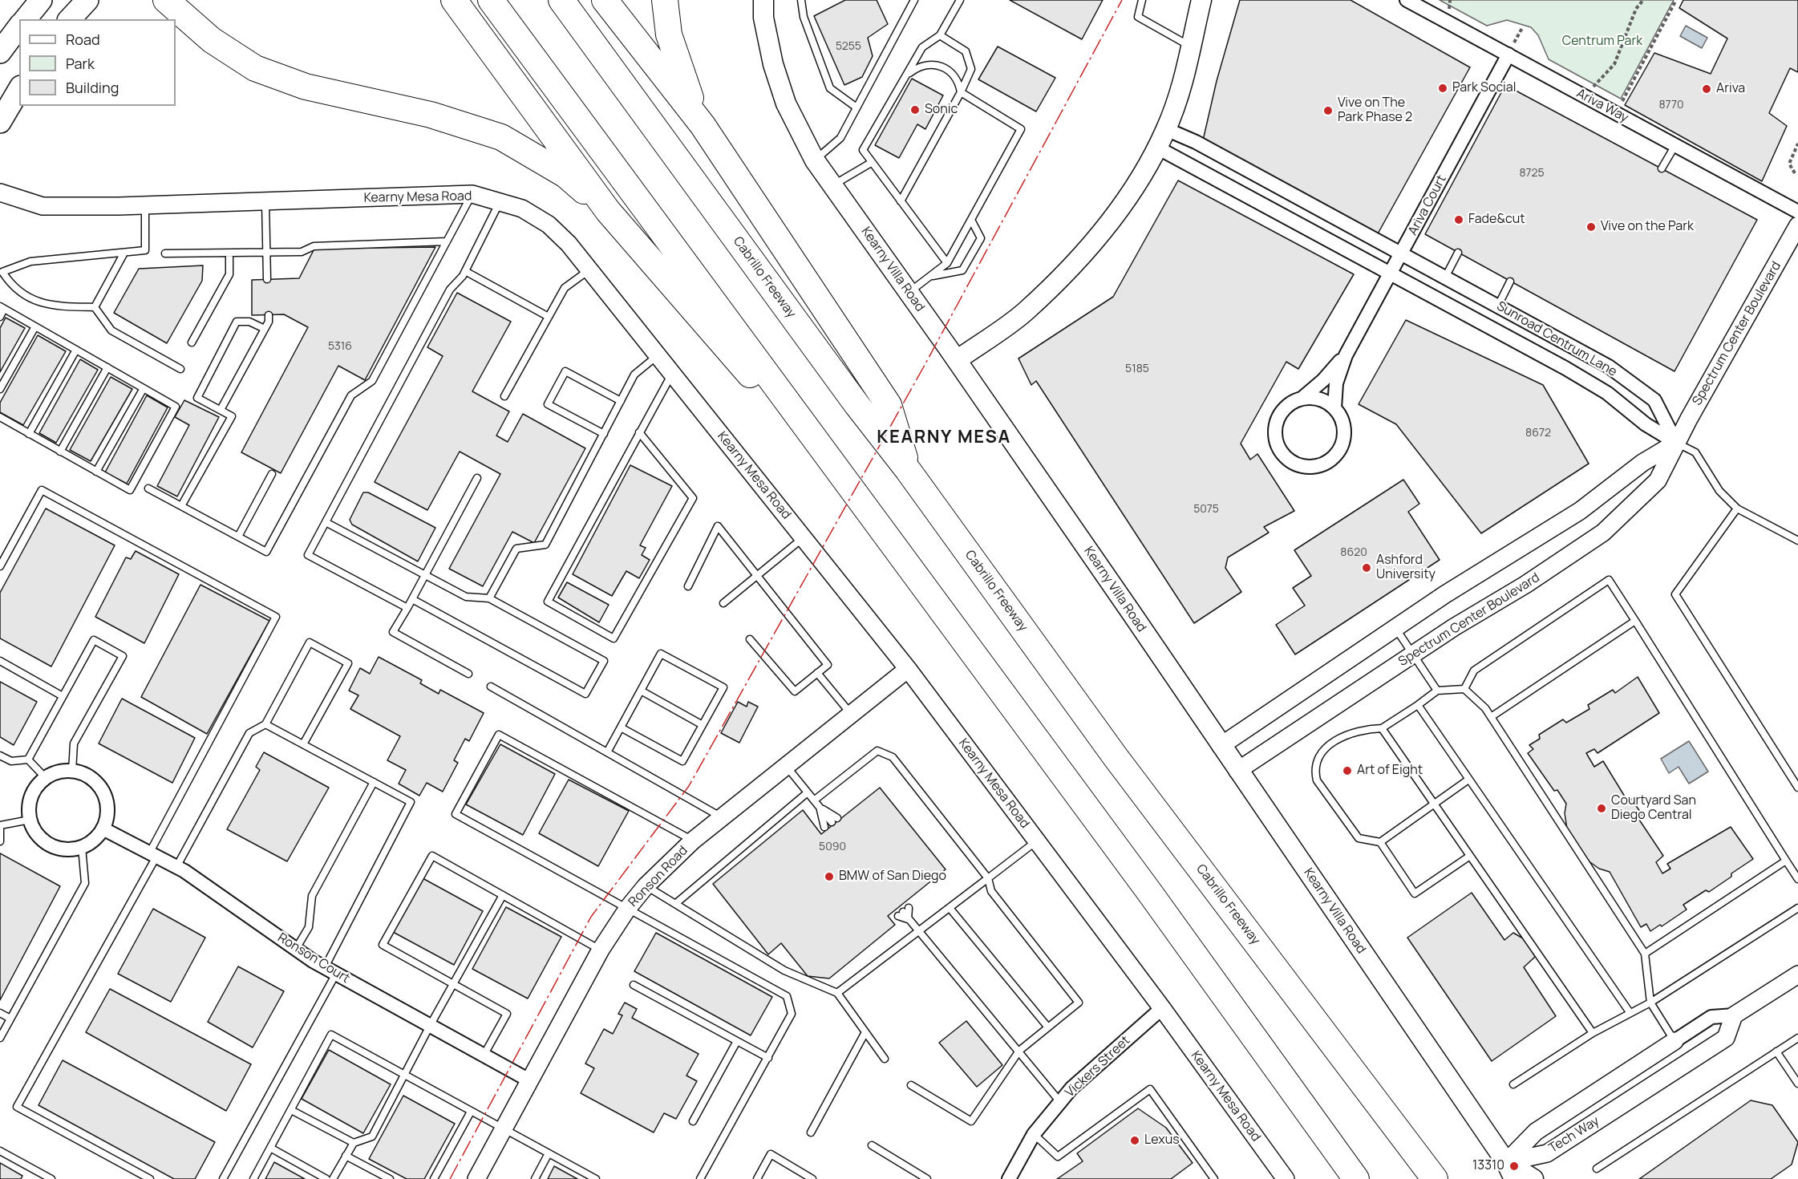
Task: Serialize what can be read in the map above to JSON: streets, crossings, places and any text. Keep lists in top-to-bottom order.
{
  "streets": {
    "highway": ["Cabrillo Freeway"],
    "main road": ["Kearny Villa Road"],
    "street": [
      "Ariva Way",
      "Kearny Mesa Road",
      "Ariva Court",
      "Spectrum Center Boulevard",
      "Sunroad Centrum Lane",
      "Ronson Road",
      "Ronson Court",
      "Vickers Street",
      "Tech Way"
    ]
  },
  "crossings": [
    ["Ariva Way", "Ariva Court"],
    ["Kearny Mesa Road", "Ronson Road"],
    ["Kearny Mesa Road", "Vickers Street"],
    ["Ariva Court", "Sunroad Centrum Lane"],
    ["Kearny Villa Road", "Spectrum Center Boulevard"],
    ["Kearny Villa Road", "Tech Way"],
    ["Spectrum Center Boulevard", "Sunroad Centrum Lane"],
    ["Ronson Road", "Ronson Court"]
  ],
  "districts": ["KEARNY MESA"],
  "parks": ["Centrum Park"],
  "places": [
    "Park Social",
    "Ariva",
    "Sonic",
    "Vive on The Park Phase 2",
    "Fade&cut",
    "Vive on the Park",
    "Ashford University",
    "Art of Eight",
    "Courtyard San Diego Central",
    "BMW of San Diego",
    "Lexus",
    "13310"
  ],
  "house_numbers": [
    "5255",
    "8770",
    "8725",
    "5316",
    "5185",
    "8672",
    "5075",
    "8620",
    "5090"
  ],
  "legend": ["Road", "Park", "Building"]
}
